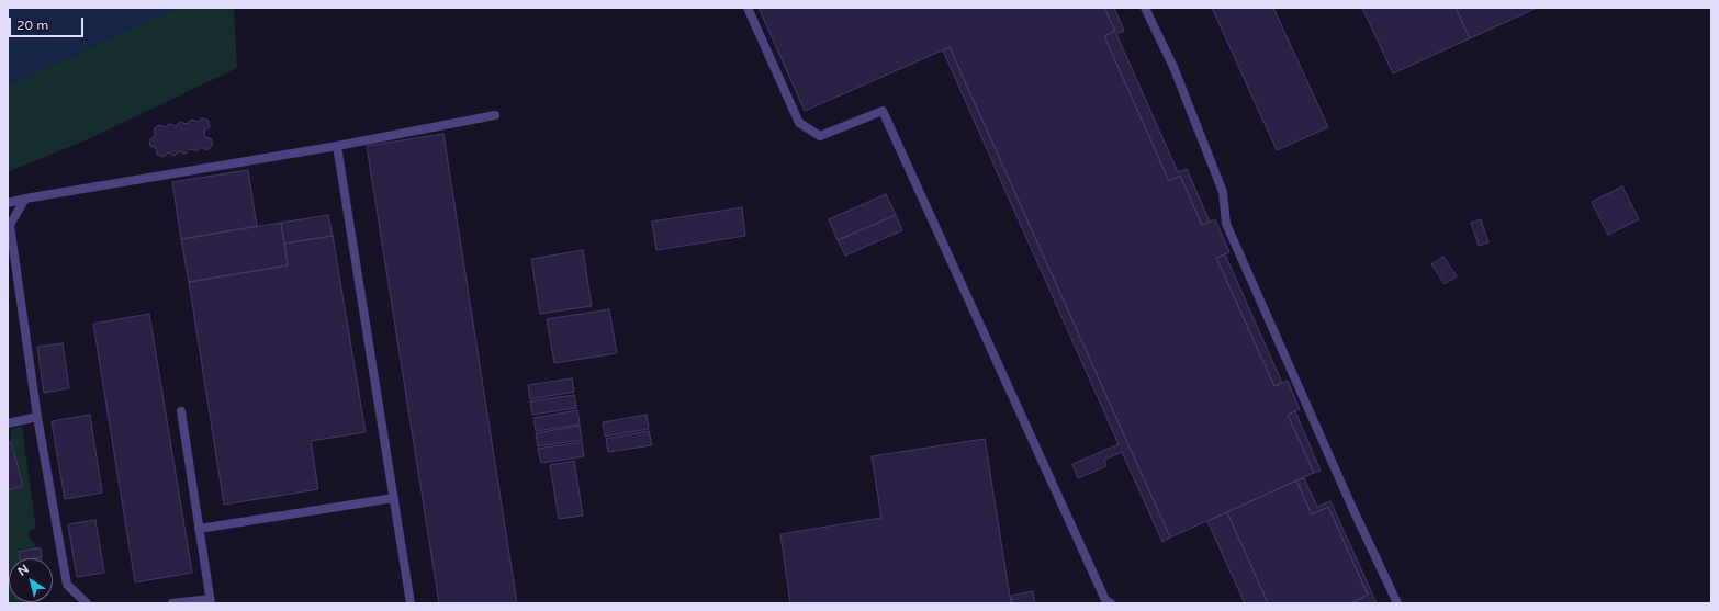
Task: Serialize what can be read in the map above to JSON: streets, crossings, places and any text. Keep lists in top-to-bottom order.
{
  "scale_bar": "20 m",
  "north": "top left"
}
